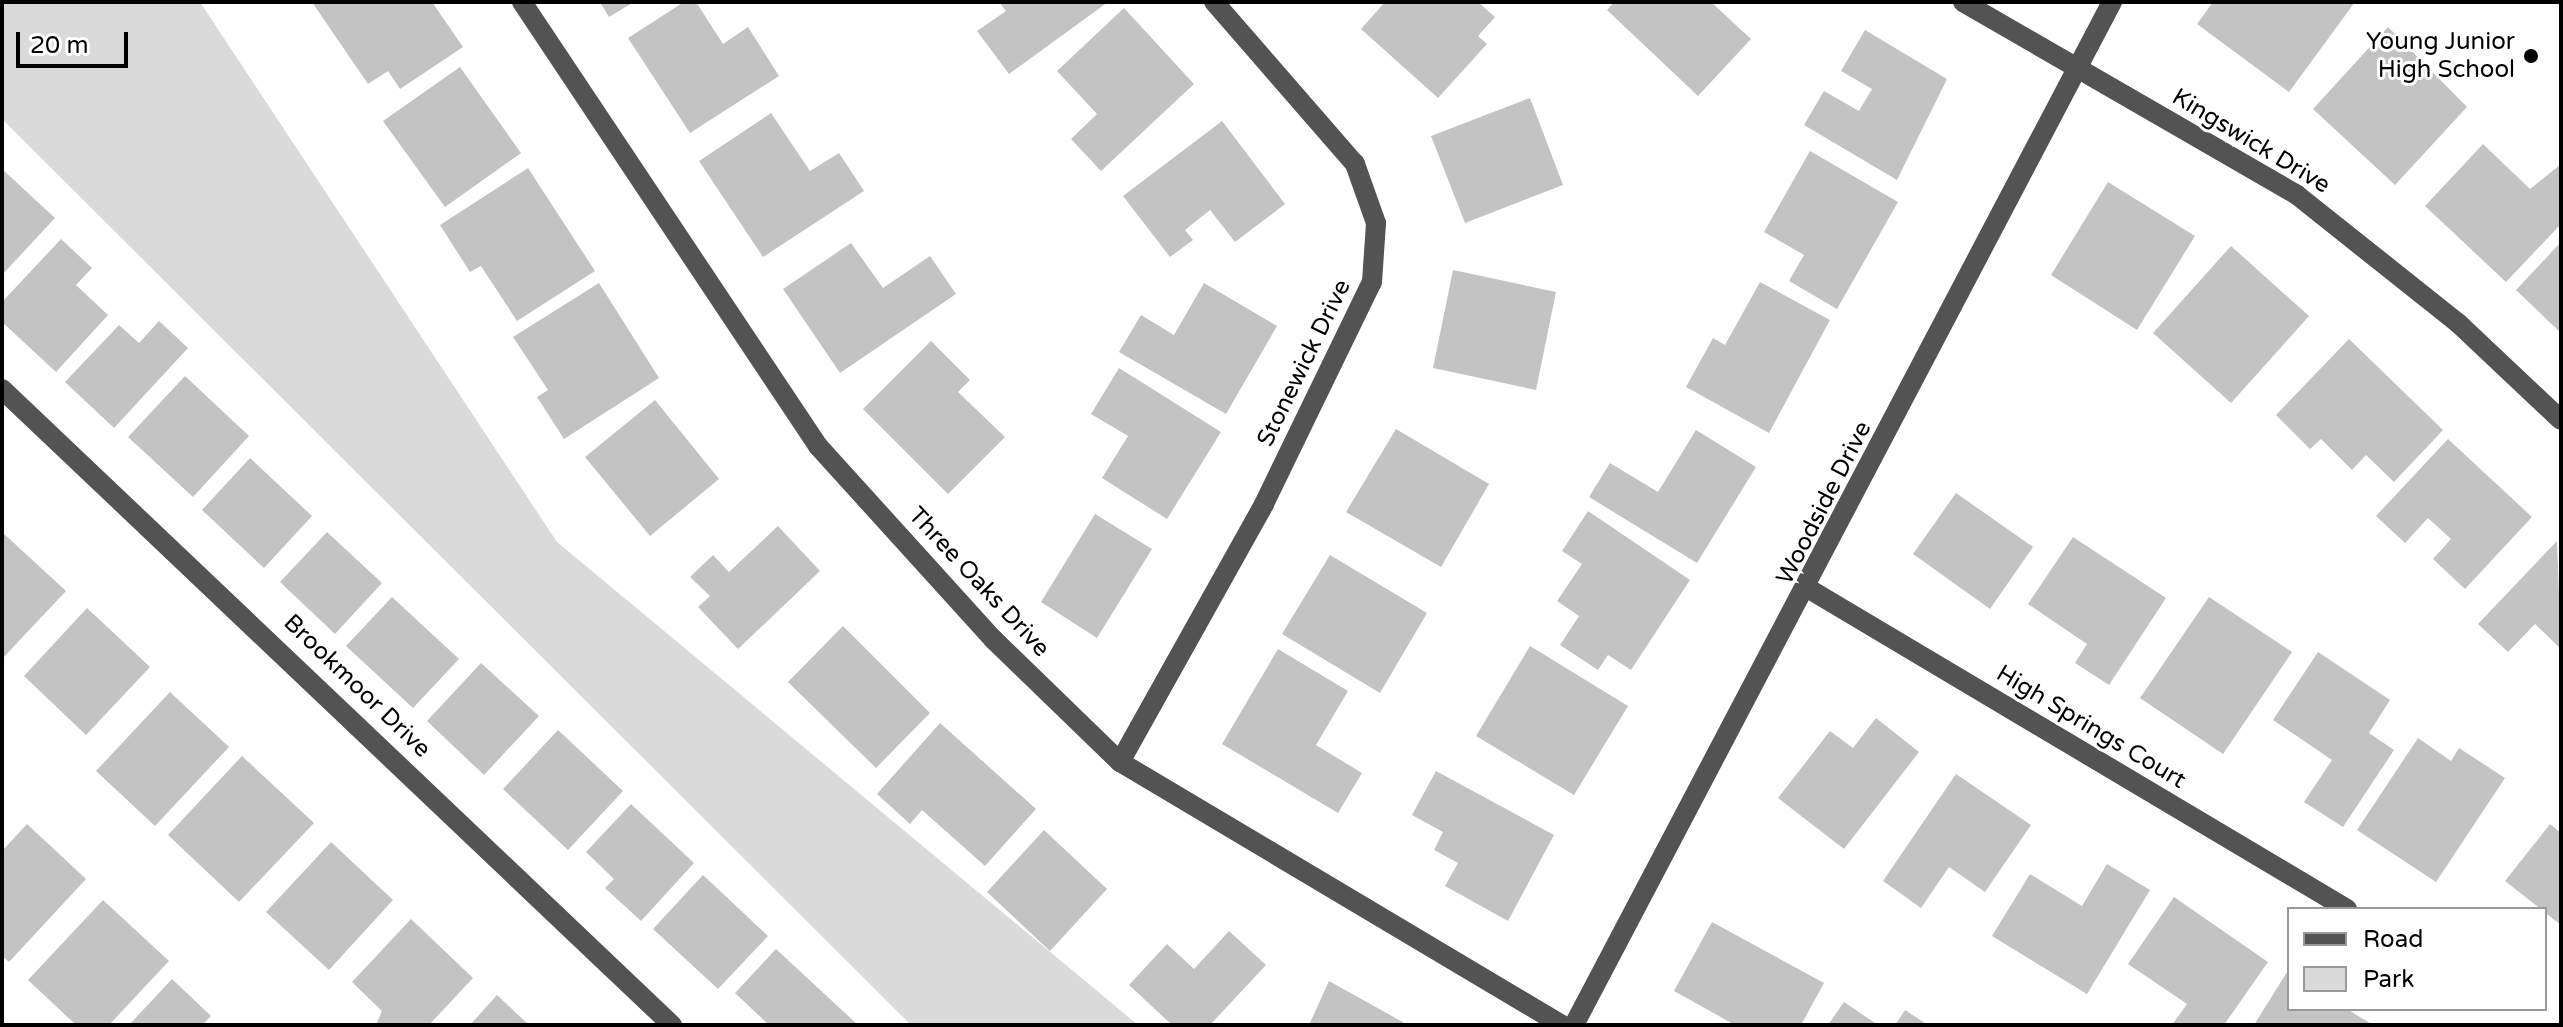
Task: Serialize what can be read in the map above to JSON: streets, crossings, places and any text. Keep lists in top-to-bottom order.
{
  "streets": {
    "street": [
      "Kingswick Drive",
      "Stonewick Drive",
      "Woodside Drive",
      "Three Oaks Drive",
      "Brookmoor Drive",
      "High Springs Court"
    ]
  },
  "crossings": [
    ["Kingswick Drive", "Woodside Drive"],
    ["Stonewick Drive", "Three Oaks Drive"],
    ["Woodside Drive", "High Springs Court"]
  ],
  "places": ["Young Junior High School"],
  "legend": ["Road", "Park"],
  "scale_bar": "20 m"
}
